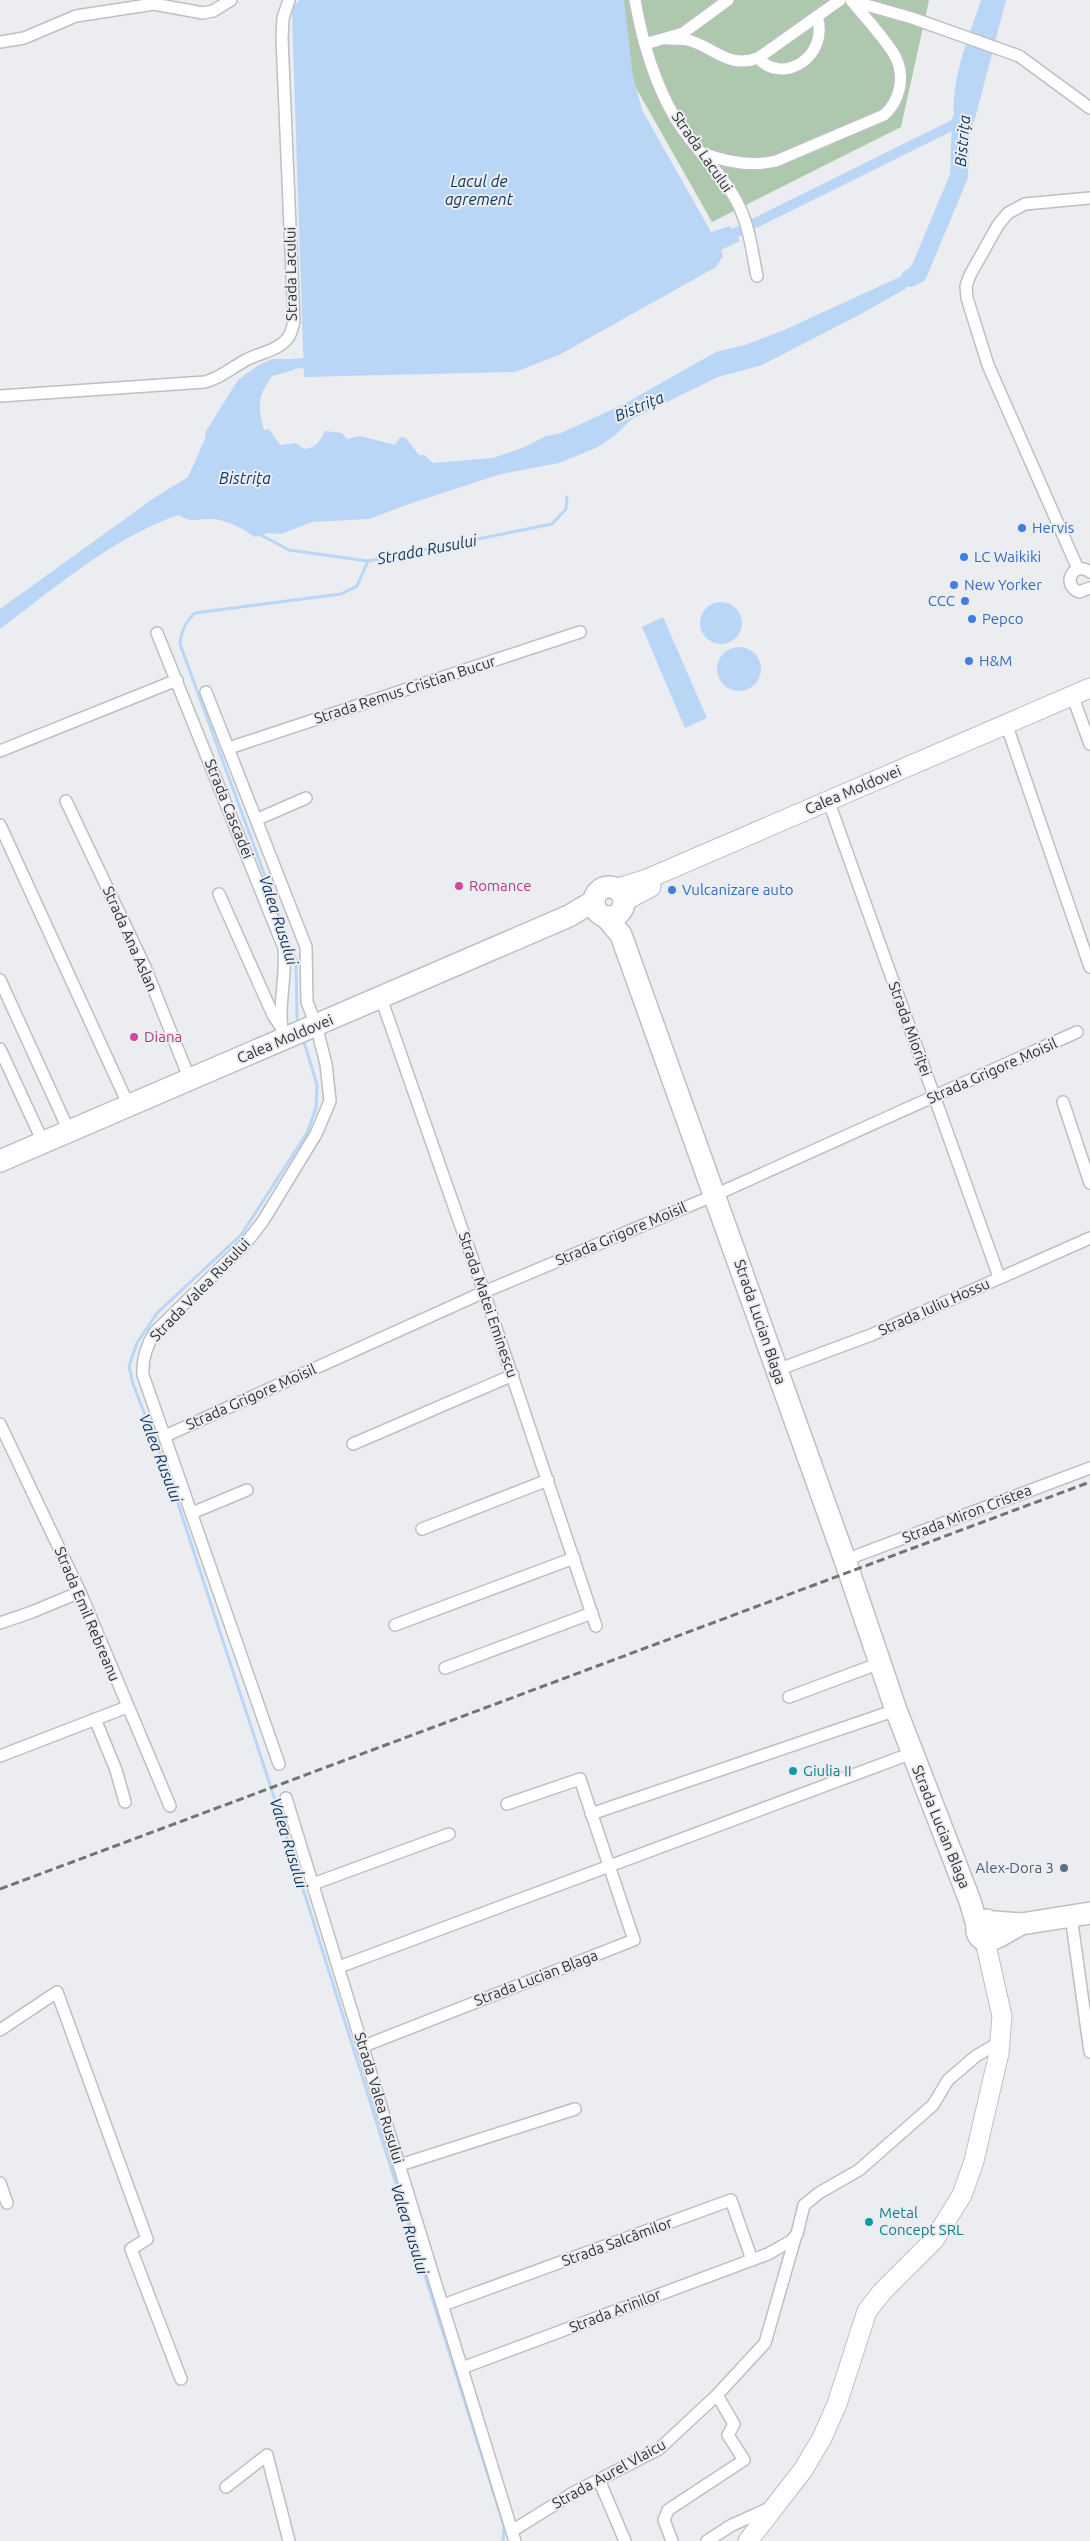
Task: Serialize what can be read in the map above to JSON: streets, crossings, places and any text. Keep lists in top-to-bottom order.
{
  "streets": {
    "highway": ["Calea Moldovei", "Strada Lucian Blaga"],
    "street": [
      "Strada Lacului",
      "Strada Remus Cristian Bucur",
      "Strada Cascadei",
      "Strada Ana Aslan",
      "Strada Mioriței",
      "Strada Grigore Moisil",
      "Strada Valea Rusului",
      "Strada Matei Eminescu",
      "Strada Iuliu Hossu",
      "Strada Miron Cristea",
      "Strada Emil Rebreanu",
      "Strada Salcâmilor",
      "Strada Arinilor",
      "Strada Aurel Vlaicu"
    ]
  },
  "crossings": [
    ["Calea Moldovei", "Strada Cascadei"],
    ["Calea Moldovei", "Strada Ana Aslan"],
    ["Calea Moldovei", "Strada Mioriței"],
    ["Calea Moldovei", "Strada Valea Rusului"],
    ["Calea Moldovei", "Strada Matei Eminescu"],
    ["Calea Moldovei", "Strada Lucian Blaga"],
    ["Strada Cascadei", "Strada Valea Rusului"],
    ["Strada Mioriței", "Strada Grigore Moisil"],
    ["Strada Mioriței", "Strada Iuliu Hossu"],
    ["Strada Grigore Moisil", "Strada Valea Rusului"],
    ["Strada Grigore Moisil", "Strada Matei Eminescu"],
    ["Strada Grigore Moisil", "Strada Lucian Blaga"],
    ["Strada Valea Rusului", "Strada Lucian Blaga"],
    ["Strada Valea Rusului", "Strada Salcâmilor"],
    ["Strada Valea Rusului", "Strada Arinilor"],
    ["Strada Valea Rusului", "Strada Aurel Vlaicu"],
    ["Strada Iuliu Hossu", "Strada Lucian Blaga"],
    ["Strada Lucian Blaga", "Strada Miron Cristea"],
    ["Strada Salcâmilor", "Strada Arinilor"],
    ["Strada Arinilor", "Strada Aurel Vlaicu"]
  ],
  "water": [
    "Bistrița",
    "Lacul de agrement",
    "Strada Rusului",
    "Valea Rusului"
  ],
  "places": [
    "Hervis",
    "LC Waikiki",
    "New Yorker",
    "CCC",
    "Pepco",
    "H&M",
    "Romance",
    "Vulcanizare auto",
    "Diana",
    "Giulia II",
    "Alex-Dora 3",
    "Metal Concept SRL"
  ]
}
